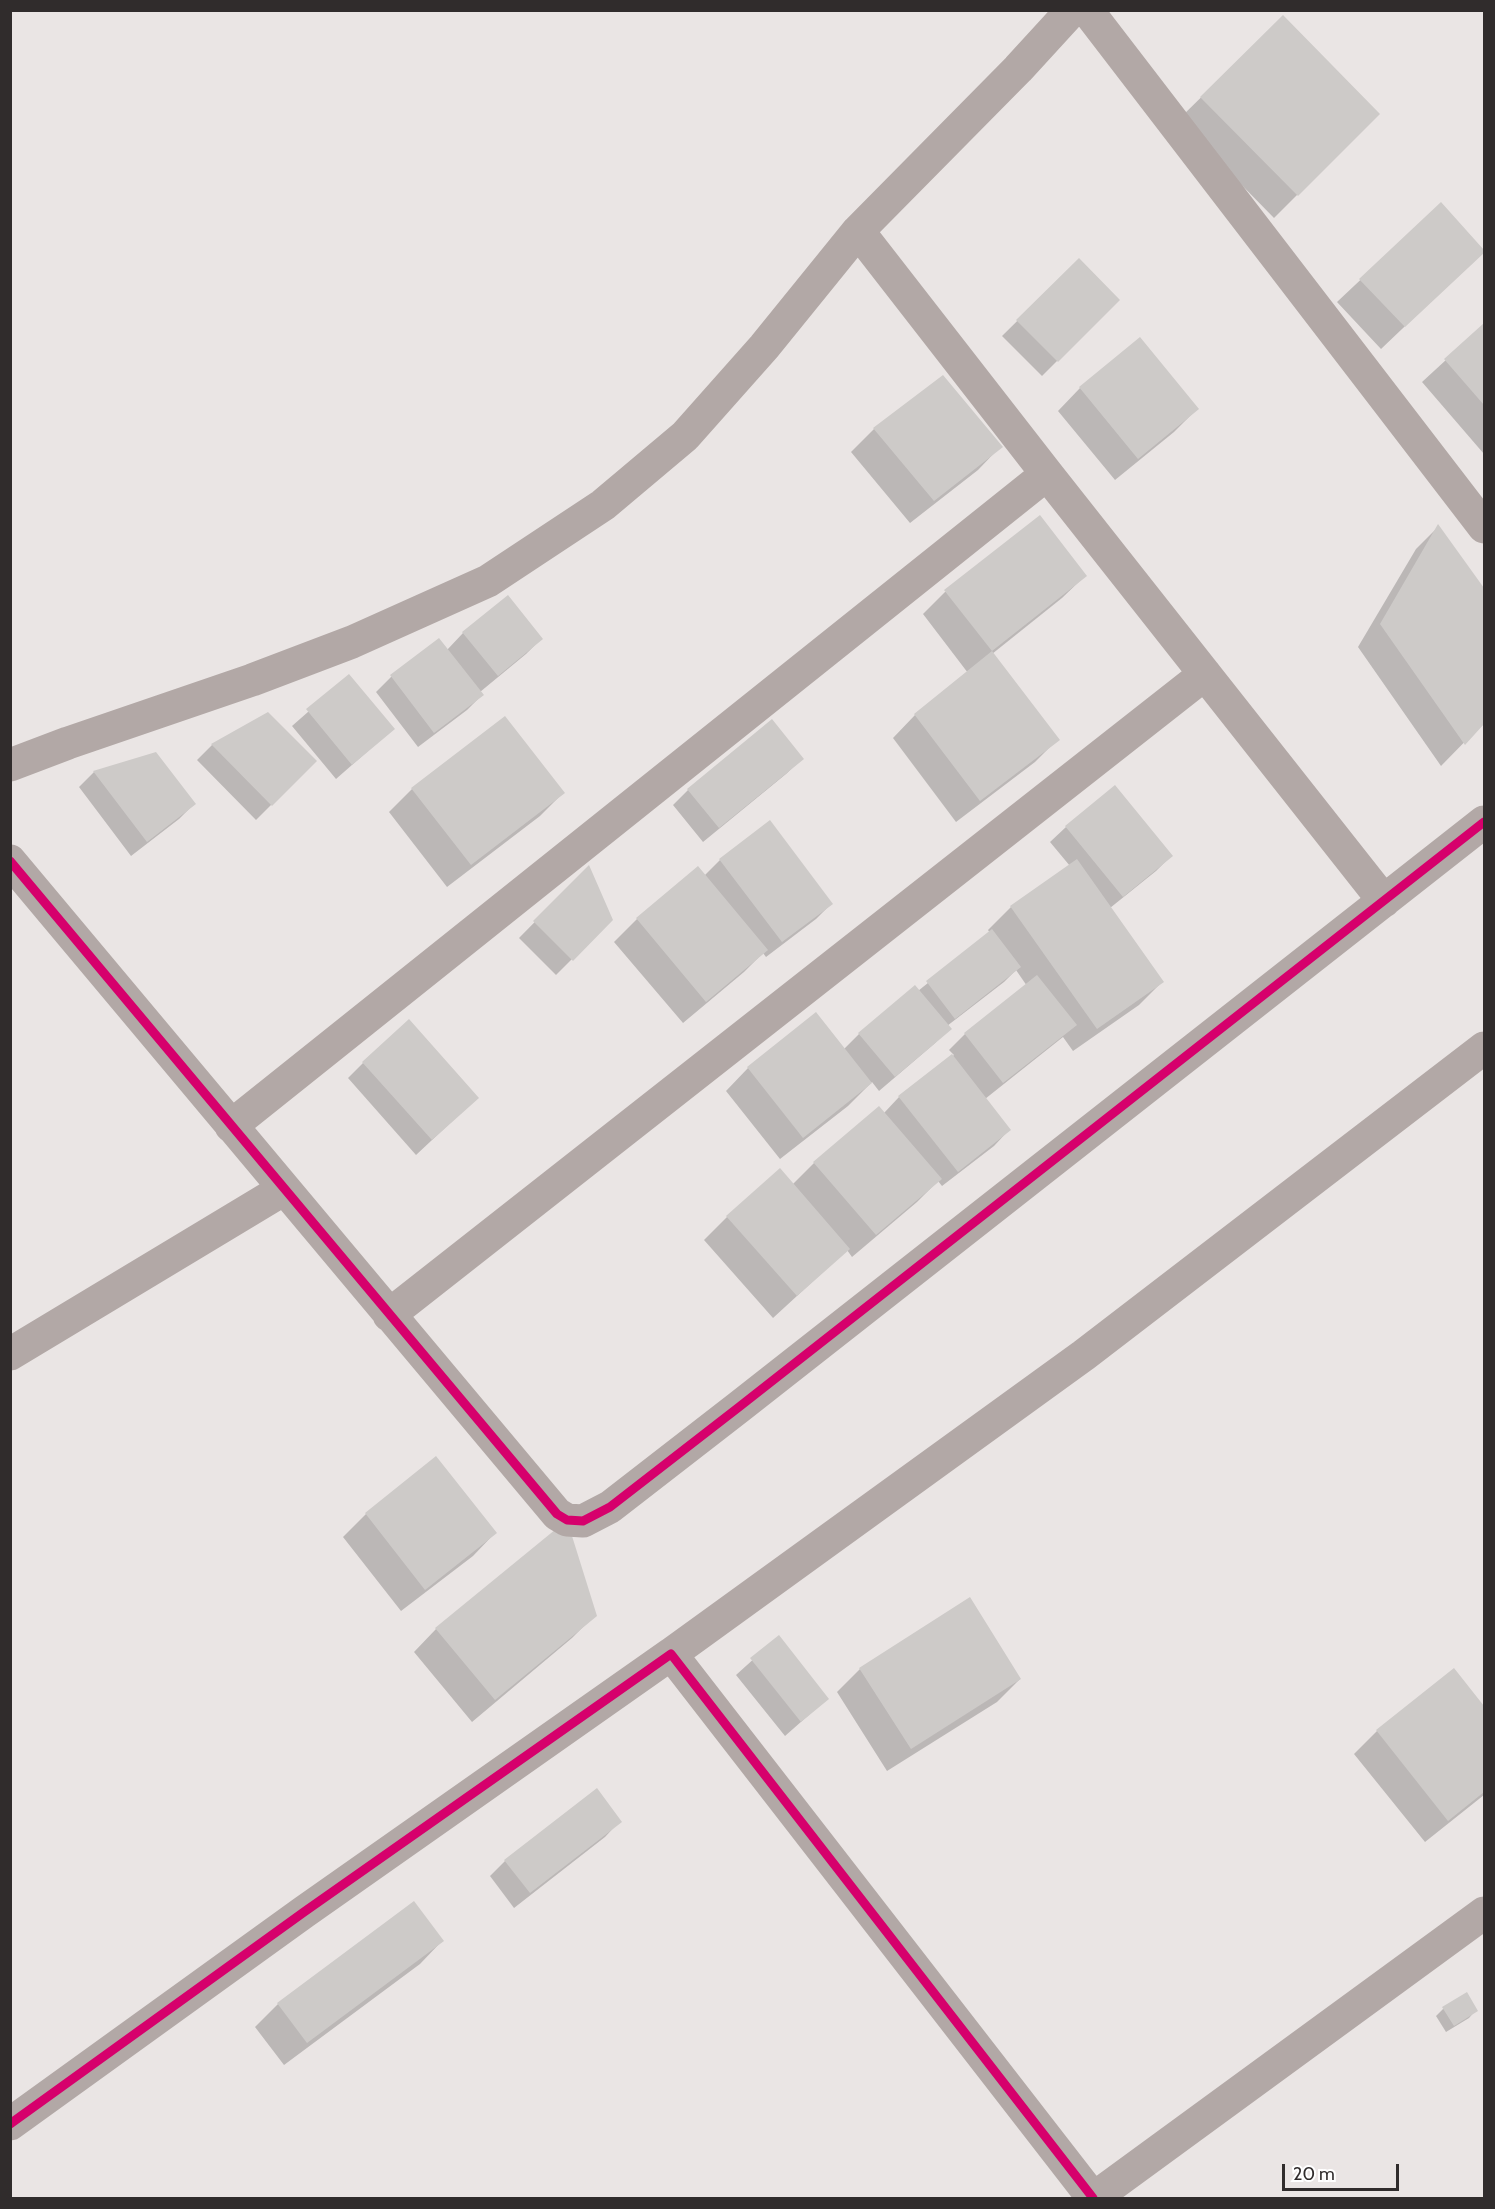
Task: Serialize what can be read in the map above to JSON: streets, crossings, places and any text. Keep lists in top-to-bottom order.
{
  "scale_bar": "20 m"
}
